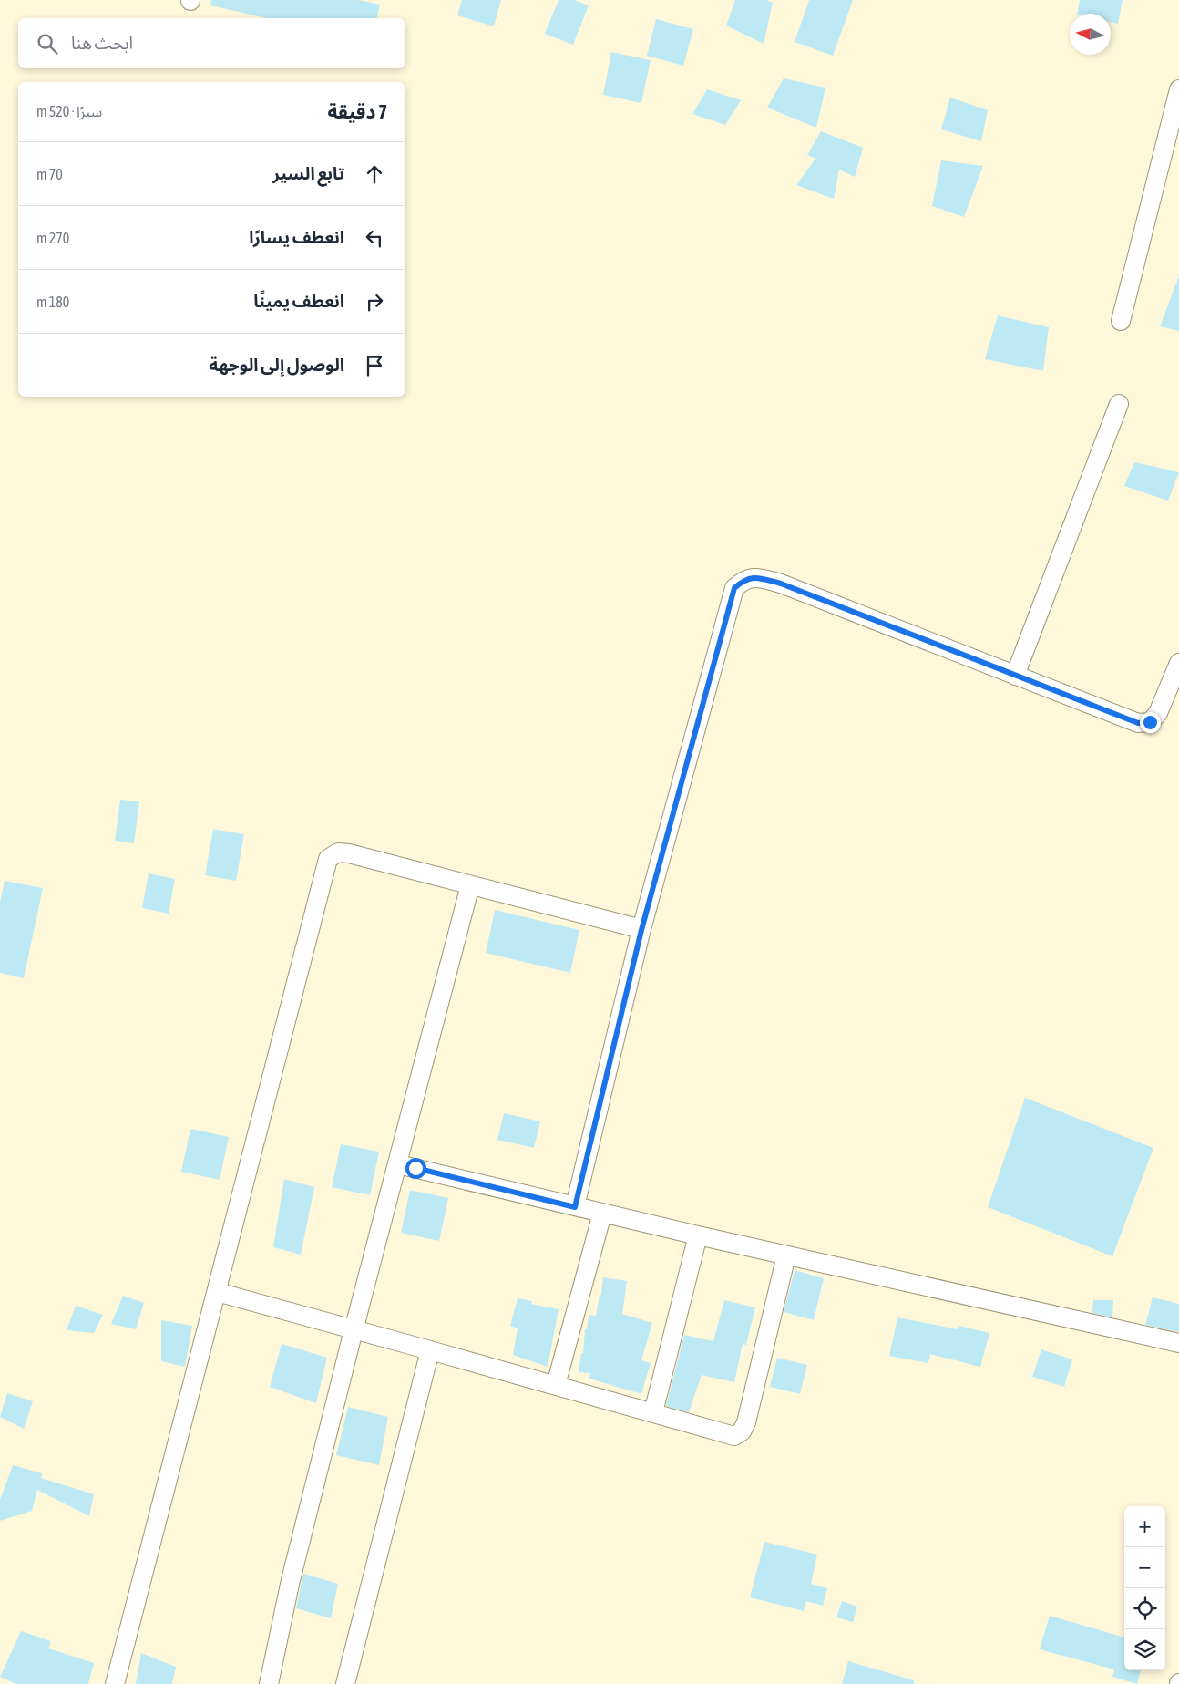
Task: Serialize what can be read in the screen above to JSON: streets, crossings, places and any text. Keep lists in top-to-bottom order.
{
  "north": "left",
  "page": {
    "search": "ابحث هنا",
    "heading": ["7 دقيقة", "سيرًا · 520 m"],
    "list": [
      ["تابع السير", "70 m"],
      ["انعطف يسارًا", "270 m"],
      ["انعطف يمينًا", "180 m"],
      "الوصول إلى الوجهة"
    ],
    "map_buttons": ["+", "−"]
  }
}
